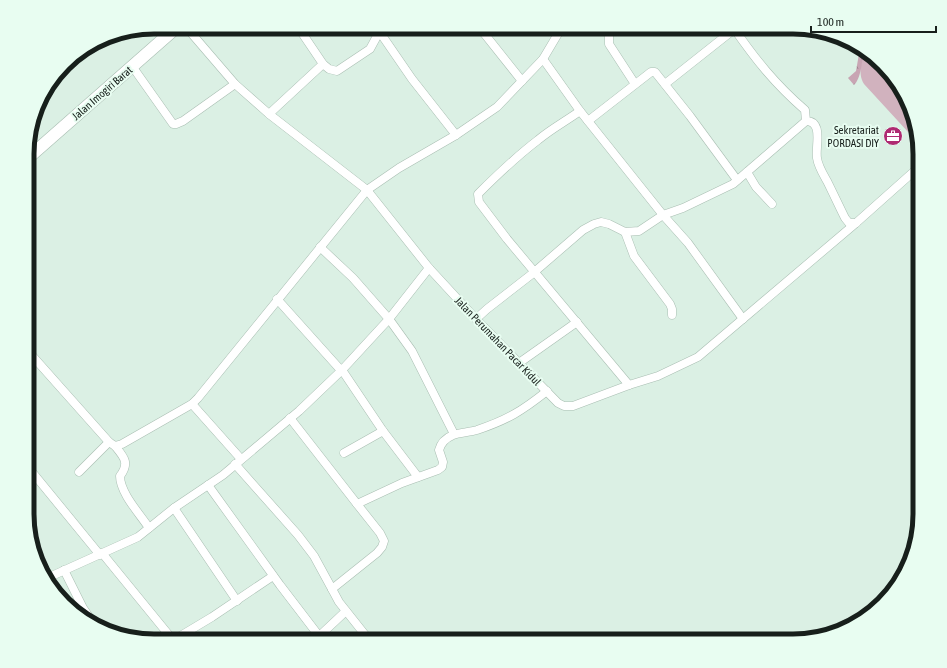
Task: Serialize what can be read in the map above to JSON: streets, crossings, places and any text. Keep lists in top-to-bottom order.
{
  "streets": {
    "main road": ["Jalan Imogiri Barat"],
    "street": ["Jalan Perumahan Pacar Kidul"]
  },
  "places": {
    "office": ["Sekretariat PORDASI DIY"]
  },
  "scale_bar": "100 m"
}
